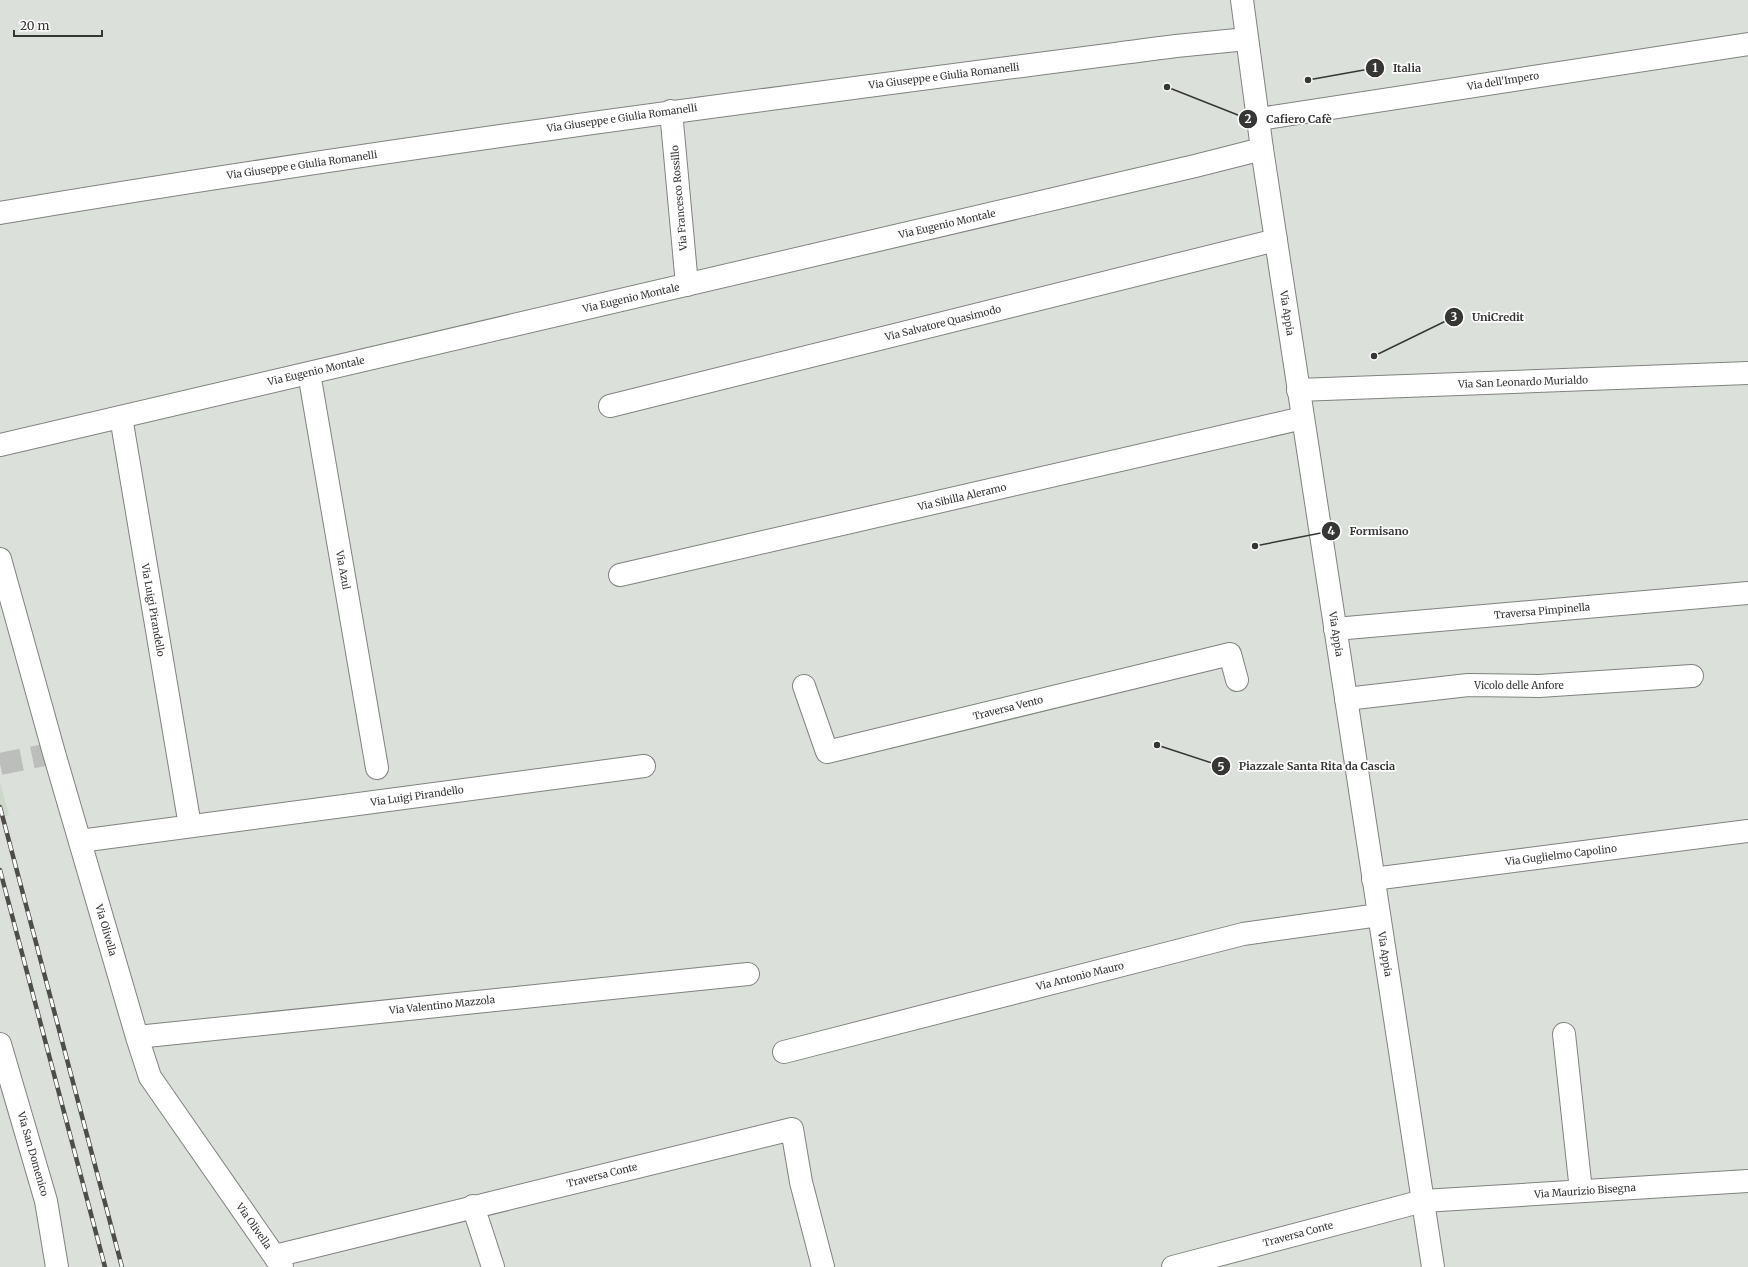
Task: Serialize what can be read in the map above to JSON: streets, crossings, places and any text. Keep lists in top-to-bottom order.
{
  "streets": {
    "street": [
      "Via Giuseppe e Giulia Romanelli",
      "Via dell'Impero",
      "Via Francesco Rossillo",
      "Via Eugenio Montale",
      "Via Appia",
      "Via Salvatore Quasimodo",
      "Via San Leonardo Murialdo",
      "Via Sibilla Aleramo",
      "Via Azul",
      "Via Luigi Pirandello",
      "Traversa Pimpinella",
      "Vicolo delle Anfore",
      "Traversa Vento",
      "Via Guglielmo Capolino",
      "Via Olivella",
      "Via Antonio Mauro",
      "Via Valentino Mazzola",
      "Via San Domenico",
      "Traversa Conte",
      "Via Maurizio Bisegna"
    ]
  },
  "crossings": [
    ["Via Giuseppe e Giulia Romanelli", "Via Francesco Rossillo"],
    ["Via Giuseppe e Giulia Romanelli", "Via Appia"],
    ["Via dell'Impero", "Via Appia"],
    ["Via Francesco Rossillo", "Via Eugenio Montale"],
    ["Via Eugenio Montale", "Via Appia"],
    ["Via Eugenio Montale", "Via Azul"],
    ["Via Eugenio Montale", "Via Luigi Pirandello"],
    ["Via Appia", "Via Salvatore Quasimodo"],
    ["Via Appia", "Via San Leonardo Murialdo"],
    ["Via Appia", "Via Sibilla Aleramo"],
    ["Via Appia", "Traversa Pimpinella"],
    ["Via Appia", "Vicolo delle Anfore"],
    ["Via Appia", "Via Guglielmo Capolino"],
    ["Via Appia", "Via Antonio Mauro"],
    ["Via Appia", "Traversa Conte"],
    ["Via Appia", "Via Maurizio Bisegna"],
    ["Via Luigi Pirandello", "Via Olivella"],
    ["Via Olivella", "Via Valentino Mazzola"],
    ["Via Olivella", "Traversa Conte"],
    ["Traversa Conte", "Via Maurizio Bisegna"]
  ],
  "places": [
    "Italia",
    "Cafiero Cafè",
    "UniCredit",
    "Formisano",
    "Piazzale Santa Rita da Cascia"
  ],
  "scale_bar": "20 m"
}
